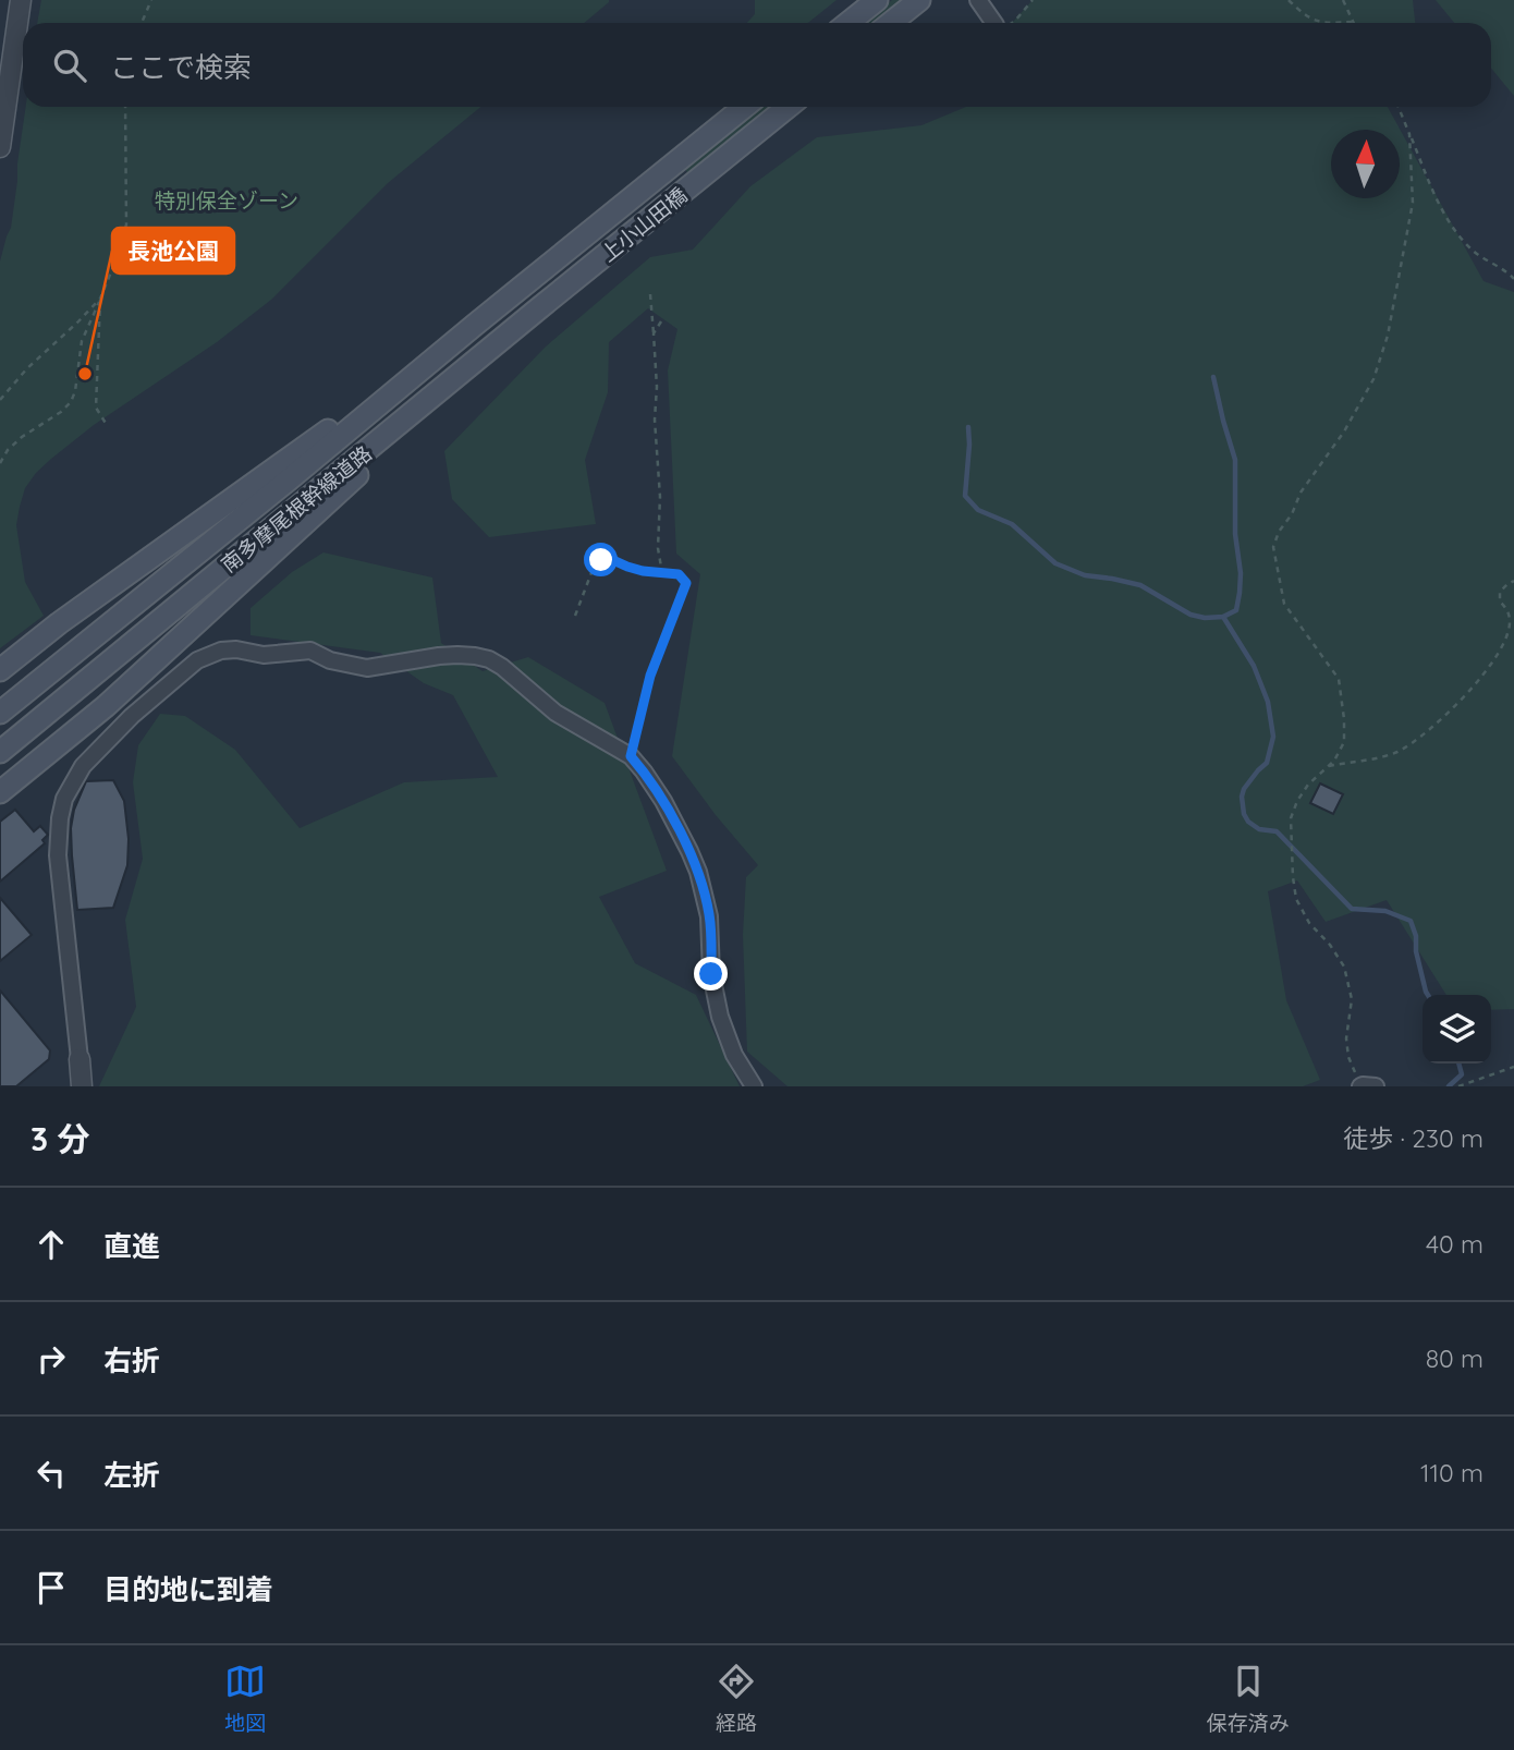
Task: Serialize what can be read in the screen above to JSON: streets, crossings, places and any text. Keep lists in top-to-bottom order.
{
  "streets": {
    "main road": ["上小山田橋", "南多摩尾根幹線道路"]
  },
  "crossings": [
    ["上小山田橋", "南多摩尾根幹線道路"]
  ],
  "parks": ["特別保全ゾーン"],
  "places": ["長池公園"],
  "north": "top",
  "page": {
    "search": "ここで検索",
    "heading": ["3 分", "徒歩 · 230 m"],
    "list": [
      ["直進", "40 m"],
      ["右折", "80 m"],
      ["左折", "110 m"],
      "目的地に到着"
    ],
    "nav": ["地図", "経路", "保存済み"]
  }
}
